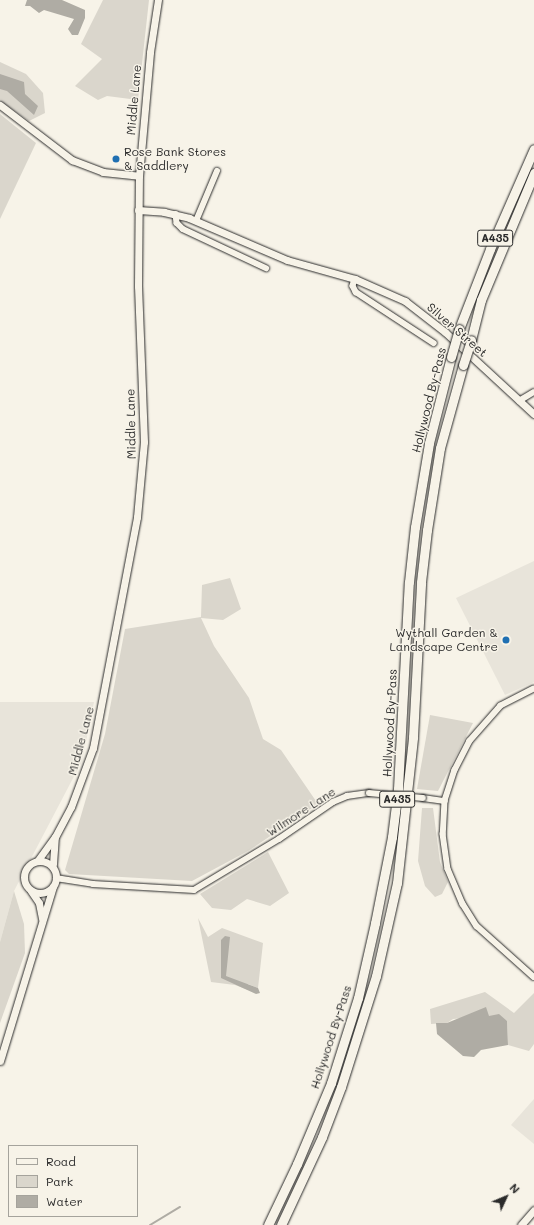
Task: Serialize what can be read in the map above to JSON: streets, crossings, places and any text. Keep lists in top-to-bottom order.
{
  "streets": {
    "highway": ["A435", "Hollywood By-Pass"],
    "street": ["Middle Lane", "Silver Street", "Wilmore Lane"]
  },
  "crossings": [
    ["Middle Lane", "Silver Street"],
    ["Middle Lane", "Wilmore Lane"]
  ],
  "places": ["Rose Bank Stores & Saddlery", "Wythall Garden & Landscape Centre"],
  "legend": ["Road", "Park", "Water"],
  "north": "top right"
}
